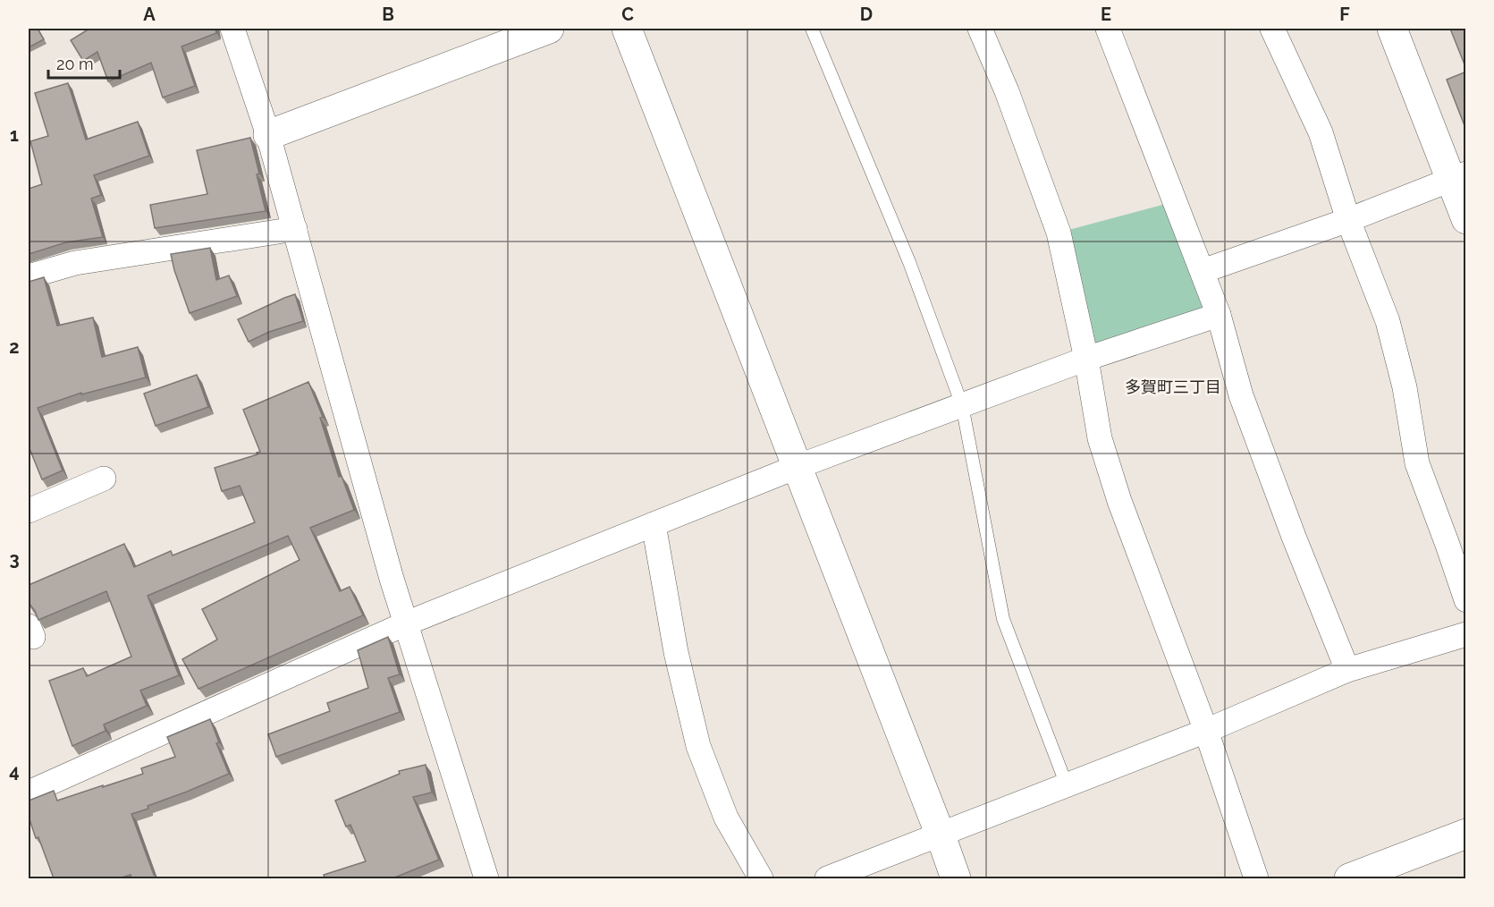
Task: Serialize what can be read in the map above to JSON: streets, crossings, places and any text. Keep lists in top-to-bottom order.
{
  "districts": ["多賀町三丁目"],
  "scale_bar": "20 m",
  "grid": {
    "columns": [
      "A",
      "B",
      "C",
      "D",
      "E",
      "F"
    ],
    "rows": [
      "1",
      "2",
      "3",
      "4"
    ]
  }
}
